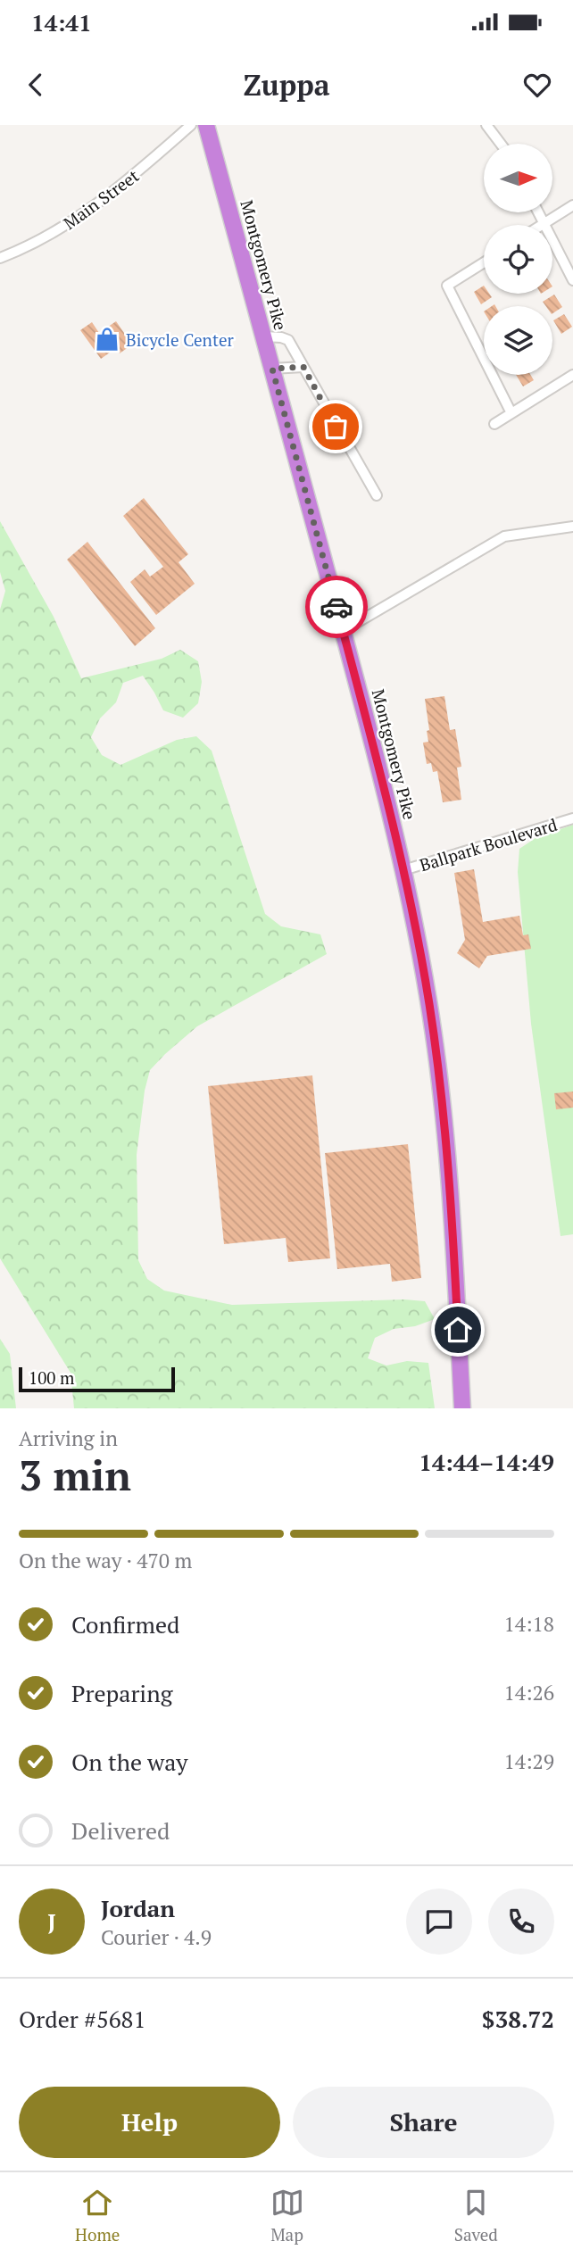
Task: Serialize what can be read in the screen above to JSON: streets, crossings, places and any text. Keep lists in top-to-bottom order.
{
  "streets": {
    "highway": ["Montgomery Pike"],
    "street": ["Main Street", "Ballpark Boulevard"]
  },
  "crossings": [
    ["Montgomery Pike", "Ballpark Boulevard"]
  ],
  "places": {
    "shop": ["Bicycle Center"]
  },
  "scale_bar": "100 m",
  "north": "right",
  "page": {
    "status": "14:41",
    "header": "Zuppa",
    "scale": "100 m",
    "heading": ["3 min", "Arriving in", "14:44–14:49"],
    "panel": [
      "Jordan",
      "Courier · 4.9",
      "Order #5681",
      "$38.72"
    ],
    "bar": "On the way · 470 m",
    "list": [
      ["Confirmed", "14:18"],
      ["Preparing", "14:26"],
      ["On the way", "14:29"],
      "Delivered"
    ],
    "round": "J",
    "buttons": ["Help", "Share"],
    "tabs": ["Home", "Map", "Saved"]
  }
}
